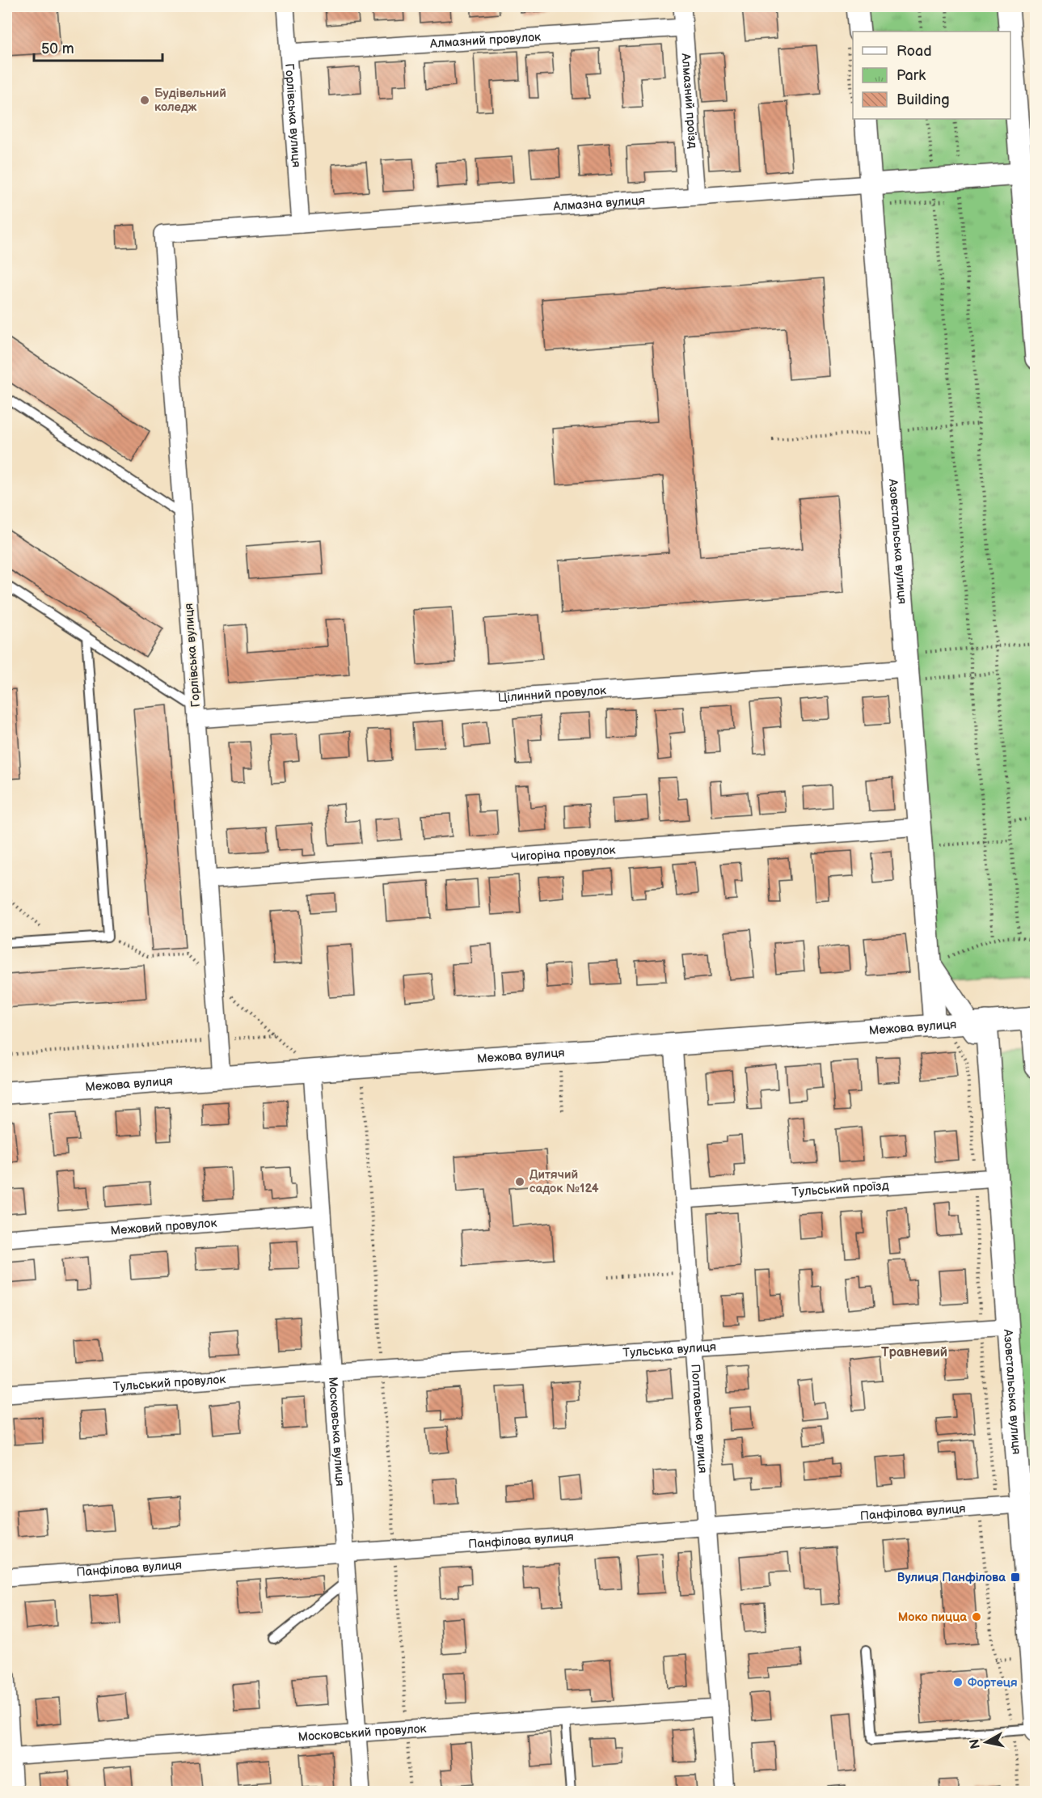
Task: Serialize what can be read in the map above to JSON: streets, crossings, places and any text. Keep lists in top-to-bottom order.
{
  "streets": {
    "street": [
      "Алмазний провулок",
      "Алмазний проїзд",
      "Горлівська вулиця",
      "Алмазна вулиця",
      "Азовстальська вулиця",
      "Цілинний провулок",
      "Чигоріна провулок",
      "Межова вулиця",
      "Тульський проїзд",
      "Межовий провулок",
      "Тульська вулиця",
      "Тульський провулок",
      "Полтавська вулиця",
      "Московська вулиця",
      "Панфілова вулиця",
      "Московський провулок"
    ]
  },
  "crossings": [
    ["Алмазний провулок", "Алмазний проїзд"],
    ["Алмазний провулок", "Горлівська вулиця"],
    ["Алмазний проїзд", "Алмазна вулиця"],
    ["Горлівська вулиця", "Алмазна вулиця"],
    ["Горлівська вулиця", "Цілинний провулок"],
    ["Горлівська вулиця", "Чигоріна провулок"],
    ["Горлівська вулиця", "Межова вулиця"],
    ["Алмазна вулиця", "Азовстальська вулиця"],
    ["Азовстальська вулиця", "Цілинний провулок"],
    ["Азовстальська вулиця", "Чигоріна провулок"],
    ["Азовстальська вулиця", "Межова вулиця"],
    ["Азовстальська вулиця", "Тульський проїзд"],
    ["Азовстальська вулиця", "Тульська вулиця"],
    ["Азовстальська вулиця", "Панфілова вулиця"],
    ["Межова вулиця", "Полтавська вулиця"],
    ["Межова вулиця", "Московська вулиця"],
    ["Тульський проїзд", "Полтавська вулиця"],
    ["Межовий провулок", "Московська вулиця"],
    ["Тульська вулиця", "Тульський провулок"],
    ["Тульська вулиця", "Полтавська вулиця"],
    ["Тульська вулиця", "Московська вулиця"],
    ["Тульський провулок", "Московська вулиця"],
    ["Полтавська вулиця", "Панфілова вулиця"],
    ["Полтавська вулиця", "Московський провулок"],
    ["Московська вулиця", "Панфілова вулиця"],
    ["Московська вулиця", "Московський провулок"]
  ],
  "districts": ["Травневий"],
  "places": {
    "other": [
      "Будівельний коледж",
      "Дитячий садок №124",
      "Моко пицца",
      "Фортеця"
    ],
    "transit": ["Вулиця Панфілова"]
  },
  "legend": ["Road", "Park", "Building"],
  "scale_bar": "50 m",
  "north": "left"
}
